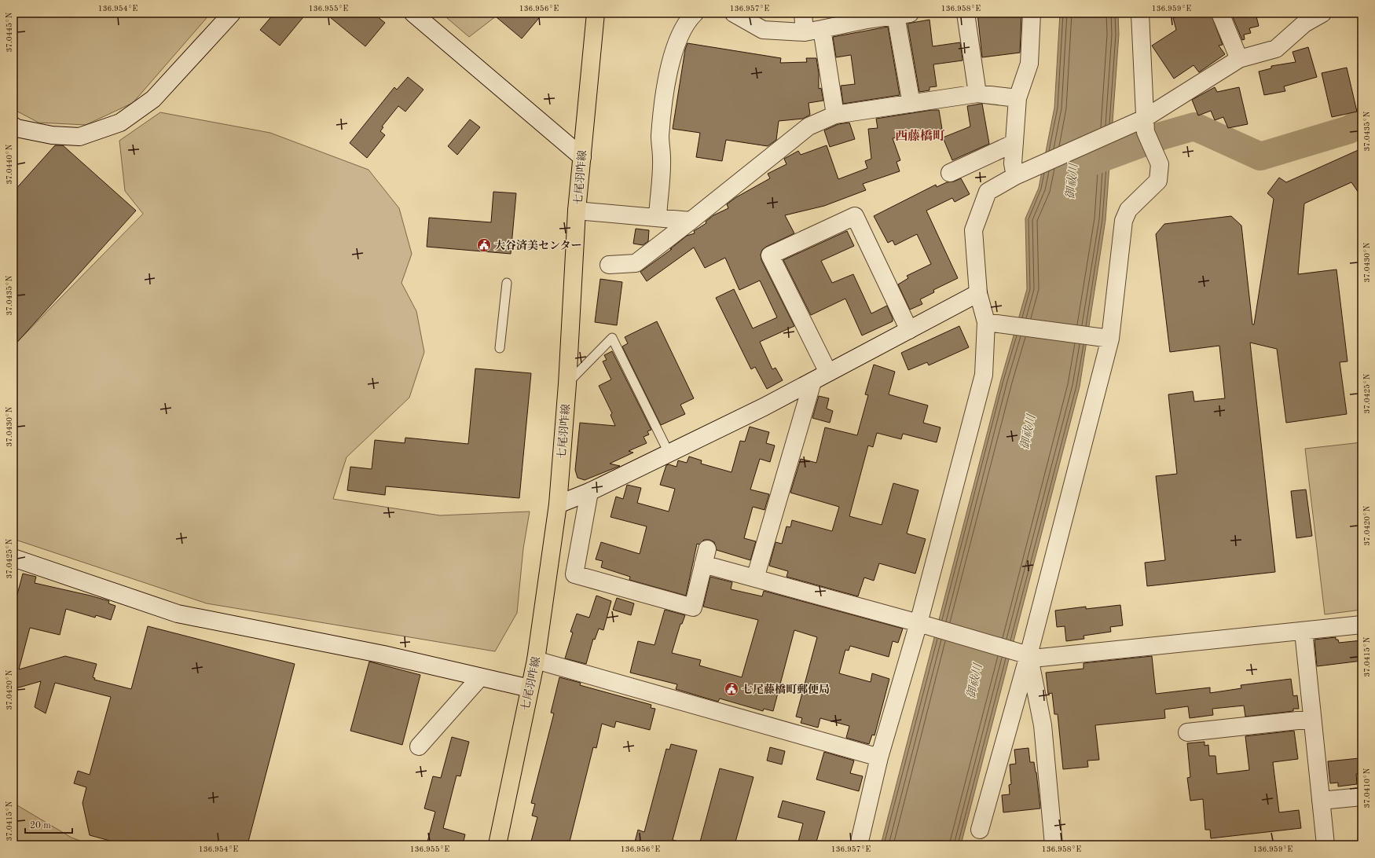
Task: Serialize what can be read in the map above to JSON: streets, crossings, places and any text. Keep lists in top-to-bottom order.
{
  "streets": {
    "main road": ["七尾羽咋線"]
  },
  "districts": ["西藤橋町"],
  "water": ["御祓川"],
  "places": {
    "public building": ["大谷済美センター", "七尾藤橋町郵便局"]
  },
  "scale_bar": "20 m",
  "coordinates": [
    "136.954°E",
    "136.955°E",
    "136.956°E",
    "136.957°E",
    "136.958°E",
    "136.959°E",
    "37.0445°N",
    "37.0435°N",
    "37.0440°N",
    "37.0430°N",
    "37.0425°N",
    "37.0420°N",
    "37.0415°N",
    "37.0410°N"
  ]
}
